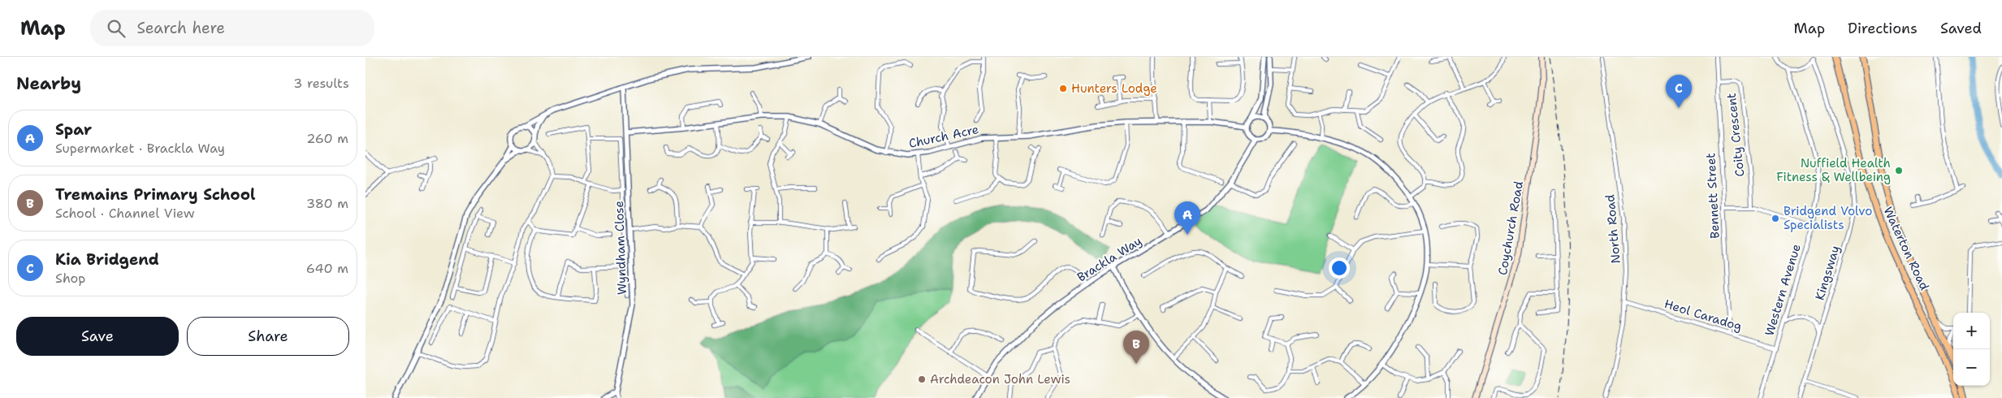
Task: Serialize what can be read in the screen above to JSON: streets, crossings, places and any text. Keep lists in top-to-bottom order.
{
  "streets": {
    "main road": ["Coychurch Road", "Waterton Road"],
    "street": [
      "Coity Crescent",
      "Church Acre",
      "Bennett Street",
      "North Road",
      "Wyndham Close",
      "Brackla Way",
      "Kingsway",
      "Western Avenue",
      "Heol Caradog"
    ]
  },
  "crossings": [
    ["Coity Crescent", "Bennett Street"],
    ["Church Acre", "Wyndham Close"],
    ["Church Acre", "Brackla Way"],
    ["Bennett Street", "Heol Caradog"],
    ["North Road", "Heol Caradog"],
    ["Western Avenue", "Heol Caradog"]
  ],
  "places": [
    "Hunters Lodge",
    "Nuffield Health Fitness & Wellbeing",
    "Bridgend Volvo Specialists",
    "Archdeacon John Lewis"
  ],
  "page": {
    "header": "Map",
    "search": "Search here",
    "nav": ["Map", "Directions", "Saved"],
    "heading": ["Nearby", "3 results"],
    "pins": ["C", "A", "B"],
    "list": [
      {
        "mark": "A",
        "name": "Spar",
        "note": "Supermarket · Brackla Way",
        "value": "260 m"
      },
      {
        "mark": "B",
        "name": "Tremains Primary School",
        "note": "School · Channel View",
        "value": "380 m"
      },
      {
        "mark": "C",
        "name": "Kia Bridgend",
        "note": "Shop",
        "value": "640 m"
      }
    ],
    "buttons": ["Save", "Share"],
    "map_buttons": ["+", "−"]
  }
}
